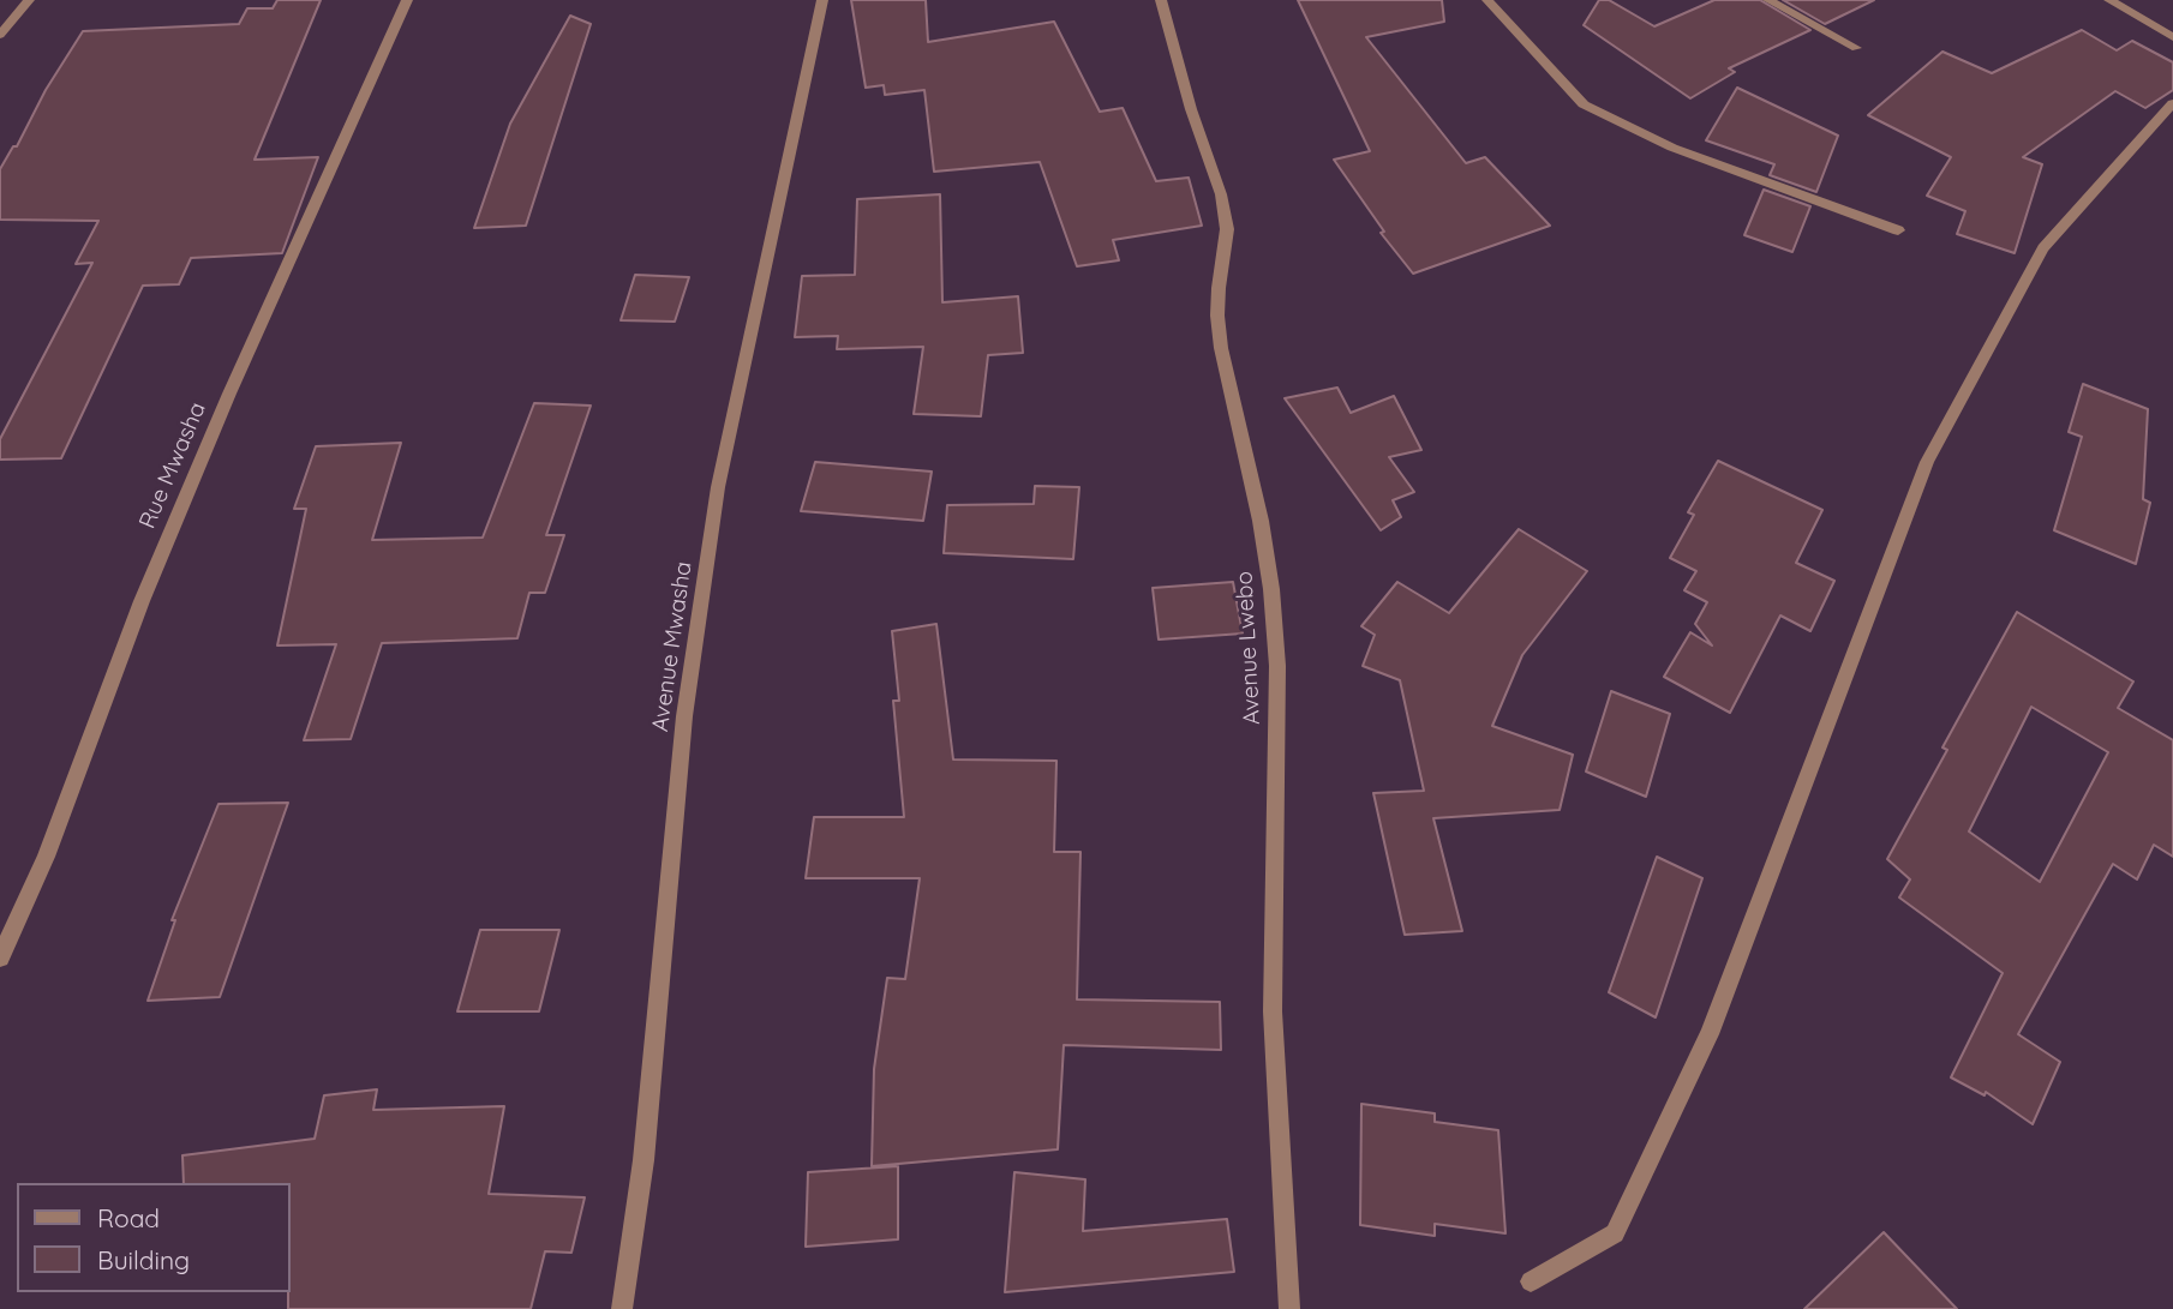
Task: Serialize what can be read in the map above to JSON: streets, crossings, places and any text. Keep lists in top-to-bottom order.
{
  "streets": {
    "street": ["Rue Mwasha", "Avenue Mwasha", "Avenue Lwebo"]
  },
  "legend": ["Road", "Building"]
}
